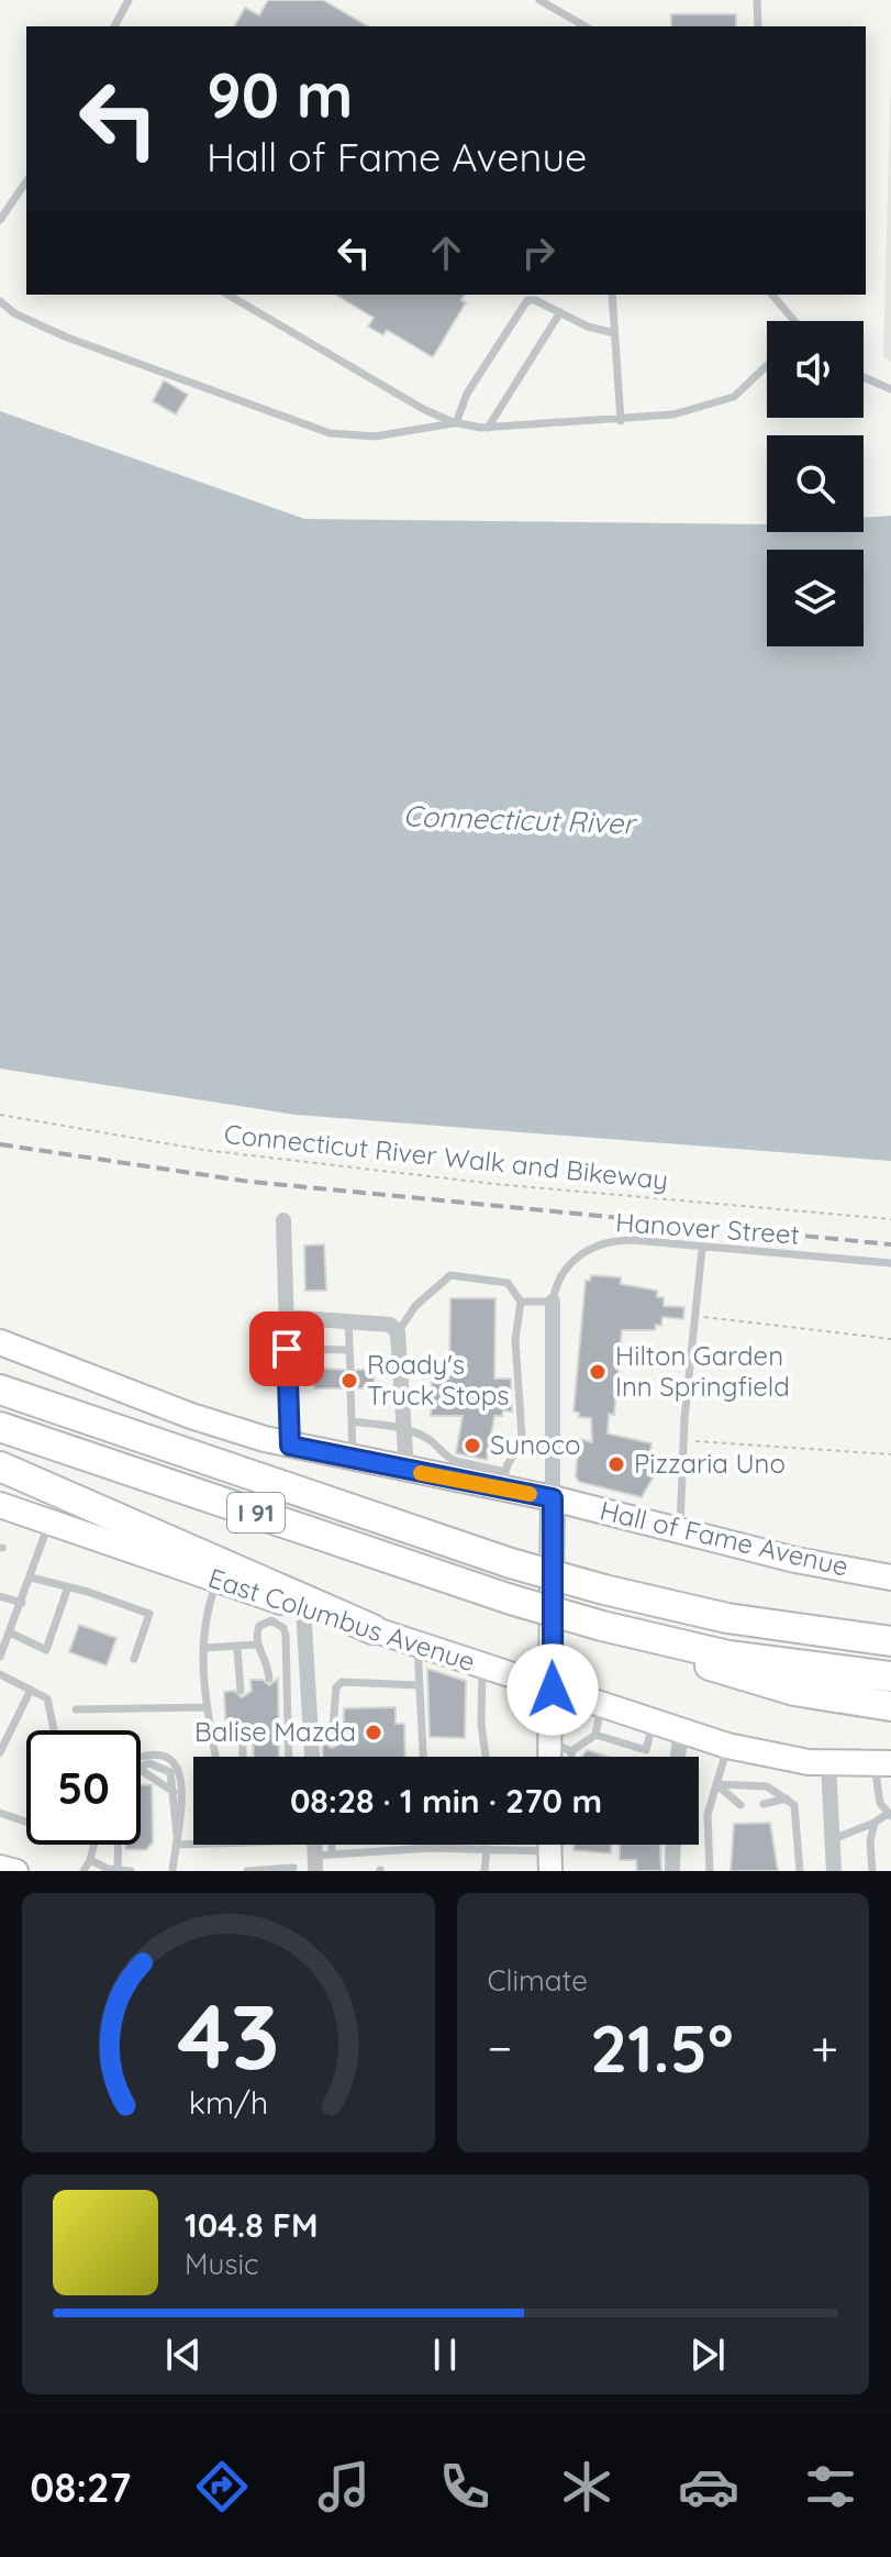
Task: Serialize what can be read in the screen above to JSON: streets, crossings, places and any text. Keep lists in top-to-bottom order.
{
  "streets": {
    "highway": ["I 91"],
    "main road": ["Hall of Fame Avenue", "East Columbus Avenue"],
    "lane": ["Hanover Street"],
    "path": ["Connecticut River Walk and Bikeway"]
  },
  "water": ["Connecticut River"],
  "places": [
    "Hilton Garden Inn Springfield",
    "Roady's Truck Stops",
    "Sunoco",
    "Pizzaria Uno",
    "Balise Mazda"
  ],
  "page": {
    "turn": ["90 m", "Hall of Fame Avenue"],
    "limit": "50",
    "trip": "08:28 · 1 min · 270 m",
    "tile": "Climate",
    "heat": ["−", "21.5°", "+"],
    "song": ["104.8 FM", "Music"],
    "tabs": "08:27",
    "gauge": ["43", "km/h"]
  }
}
